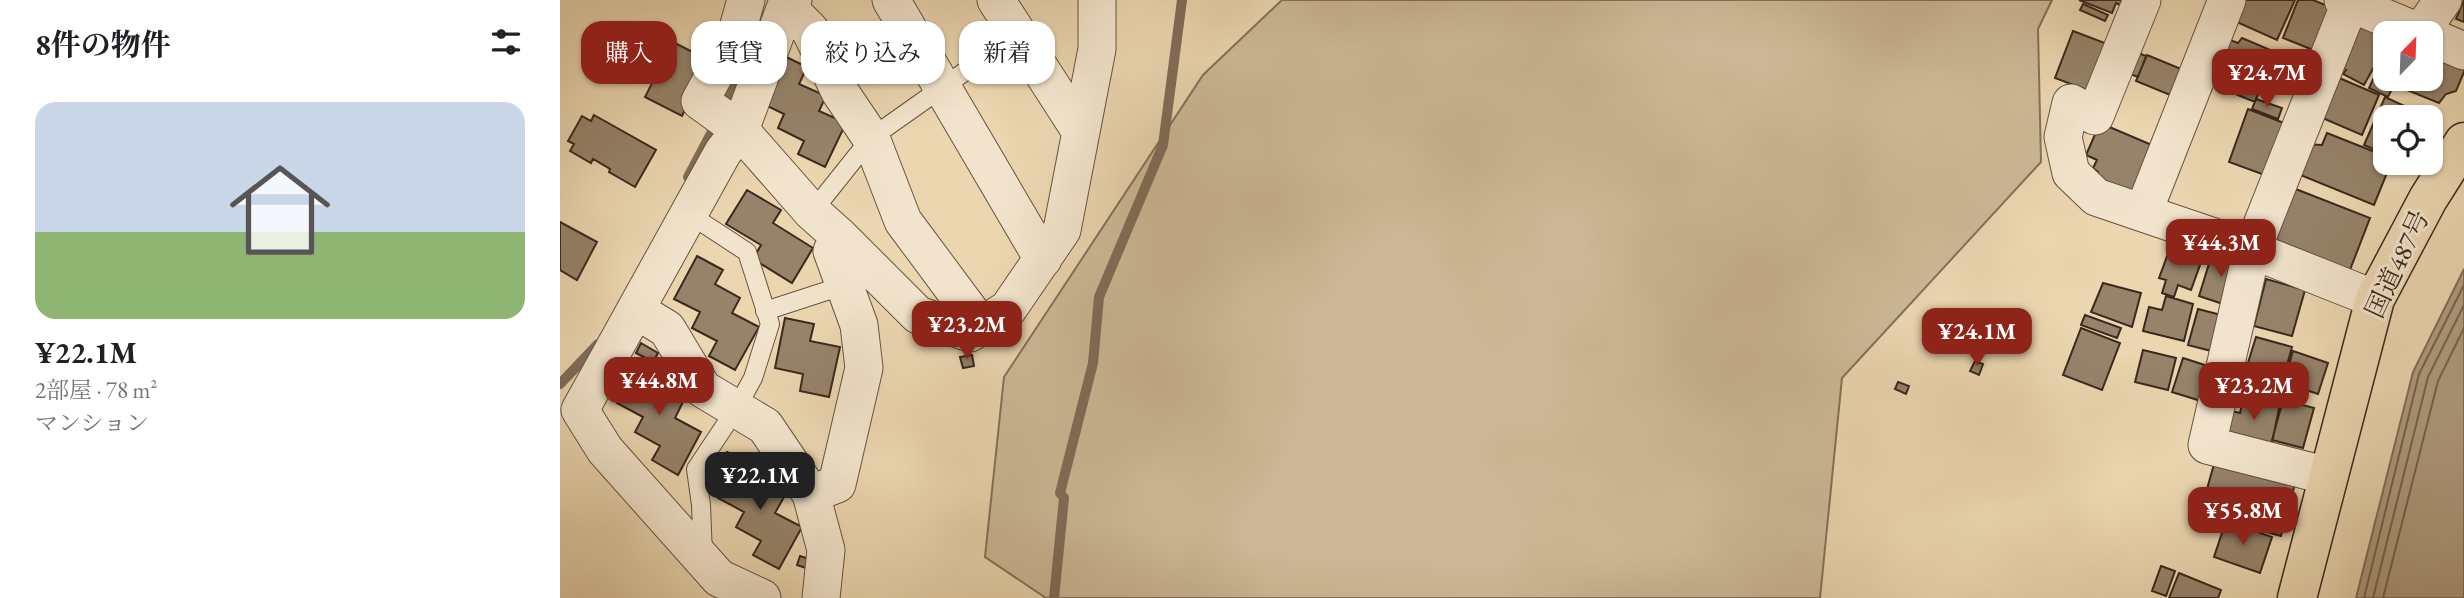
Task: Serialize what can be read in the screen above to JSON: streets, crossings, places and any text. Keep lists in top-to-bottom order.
{
  "streets": {
    "highway": ["国道487号"]
  },
  "north": "top right",
  "page": {
    "heading": "8件の物件",
    "chip": [
      "購入",
      "賃貸",
      "絞り込み",
      "新着"
    ],
    "price": [
      "¥24.7M",
      "¥44.3M",
      "¥23.2M",
      "¥24.1M",
      "¥44.8M",
      "¥23.2M",
      "¥22.1M",
      "¥55.8M"
    ],
    "list": [
      {
        "name": "¥22.1M",
        "note": "2部屋 · 78 m² · マンション"
      }
    ]
  }
}
